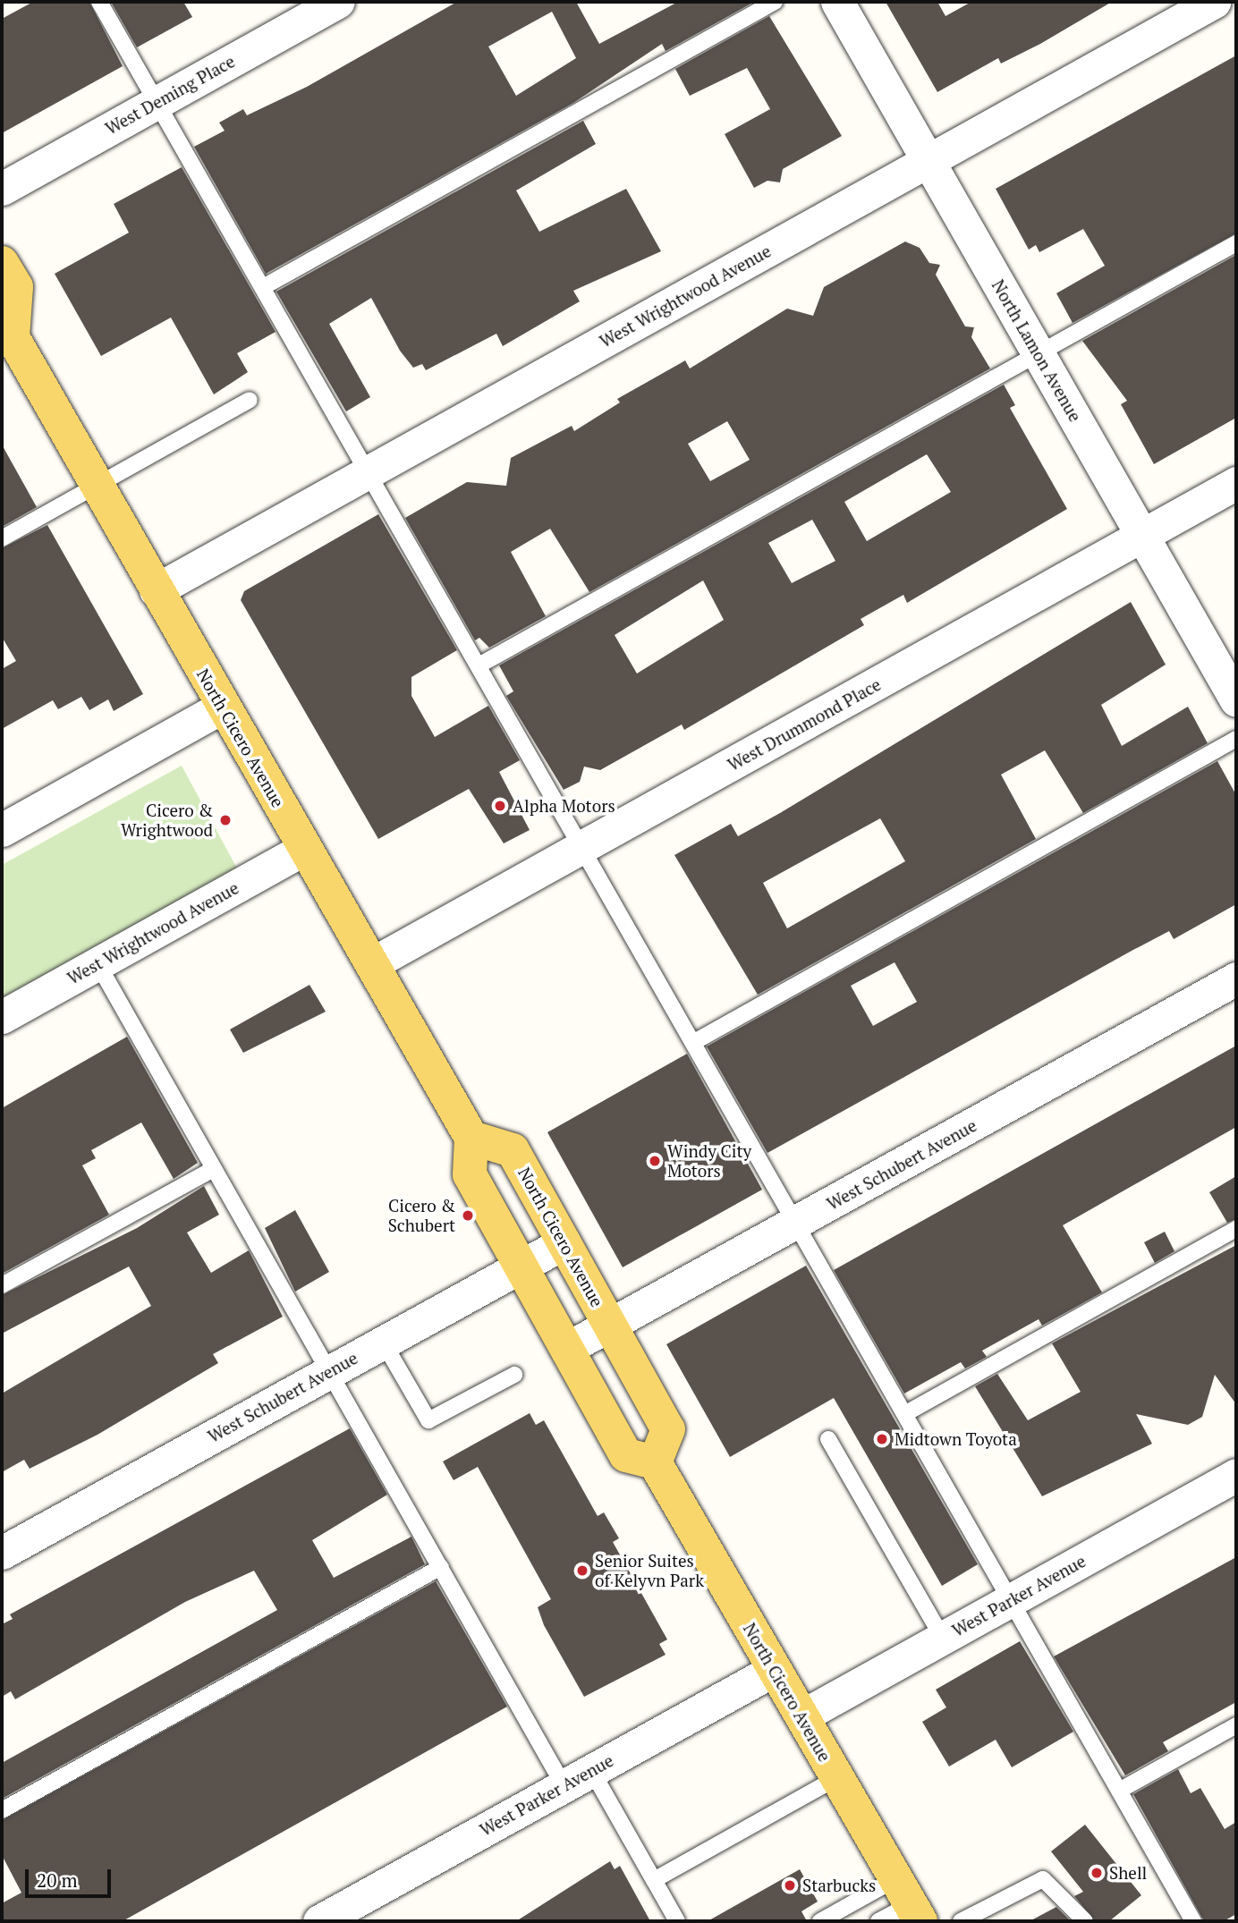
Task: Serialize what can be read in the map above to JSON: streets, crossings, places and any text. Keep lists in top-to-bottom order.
{
  "streets": {
    "main road": ["North Cicero Avenue"],
    "street": [
      "West Deming Place",
      "West Wrightwood Avenue",
      "North Lamon Avenue",
      "West Drummond Place",
      "West Schubert Avenue",
      "West Parker Avenue"
    ]
  },
  "crossings": [
    ["West Wrightwood Avenue", "North Lamon Avenue"],
    ["West Wrightwood Avenue", "North Cicero Avenue"],
    ["North Lamon Avenue", "West Drummond Place"],
    ["West Drummond Place", "North Cicero Avenue"],
    ["North Cicero Avenue", "West Schubert Avenue"],
    ["North Cicero Avenue", "West Parker Avenue"]
  ],
  "places": [
    "Alpha Motors",
    "Cicero & Wrightwood",
    "Windy City Motors",
    "Cicero & Schubert",
    "Midtown Toyota",
    "Senior Suites of Kelyvn Park",
    "Shell",
    "Starbucks"
  ],
  "scale_bar": "20 m"
}
